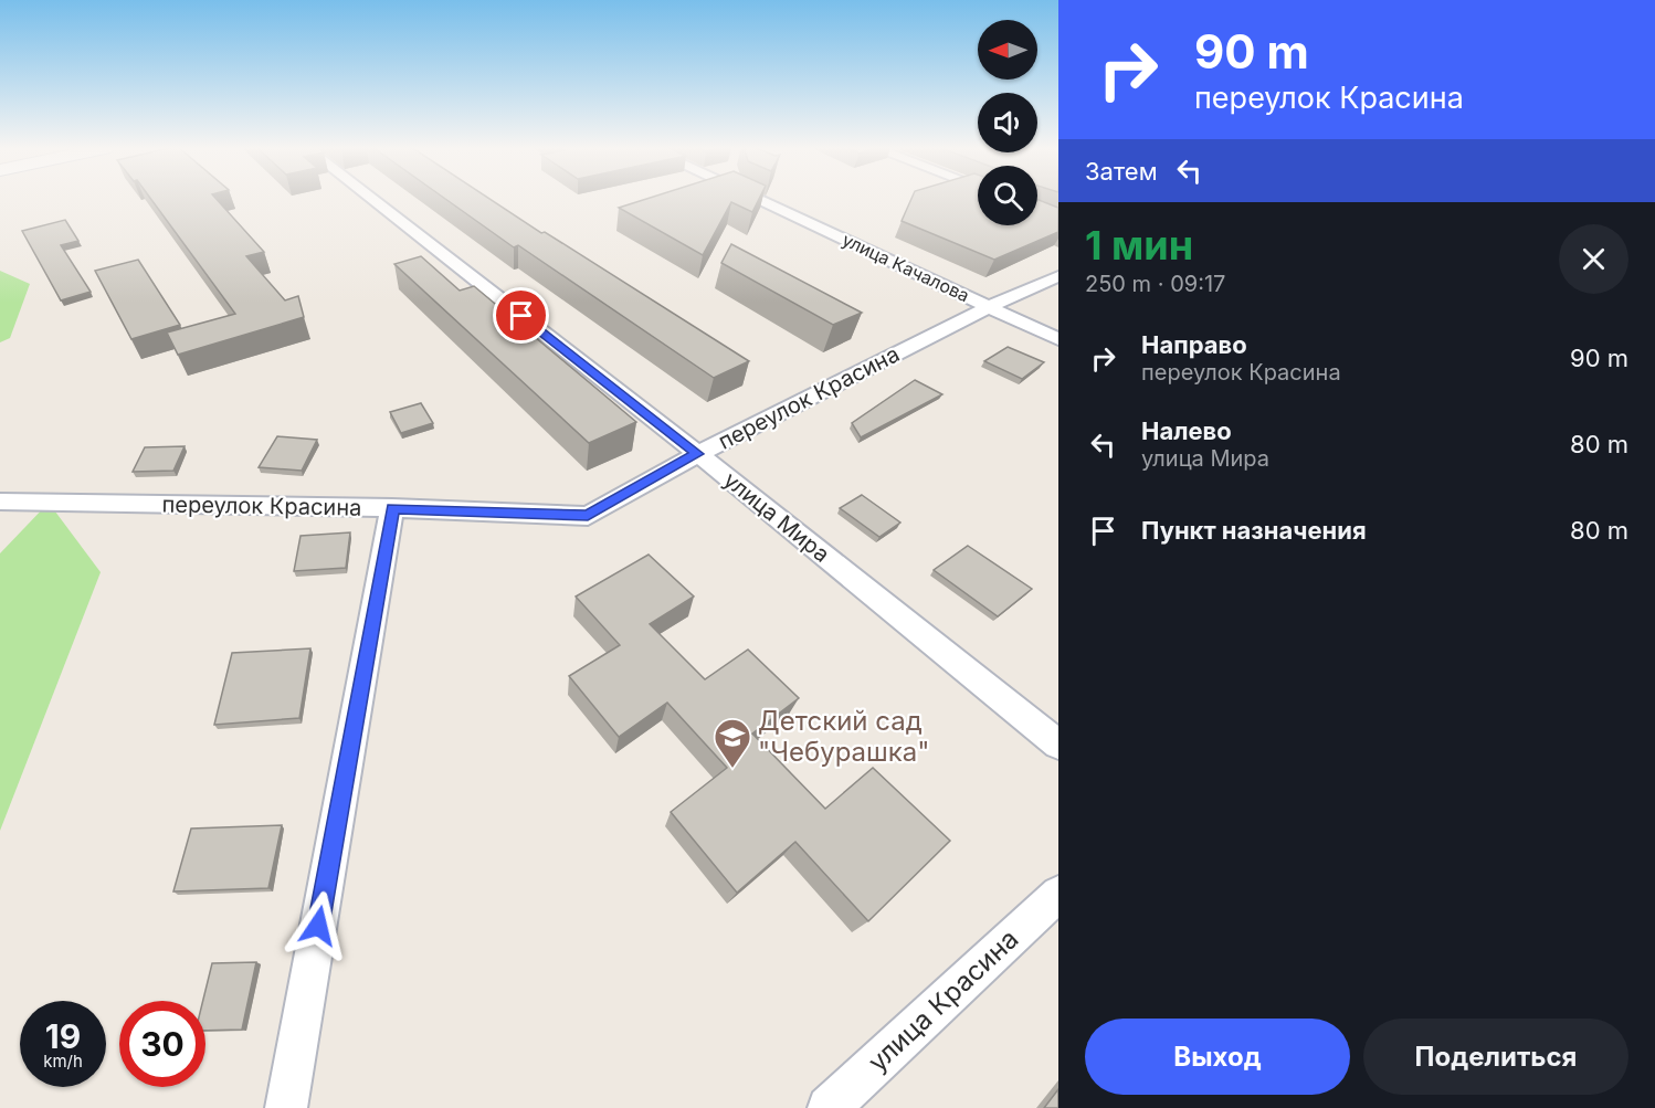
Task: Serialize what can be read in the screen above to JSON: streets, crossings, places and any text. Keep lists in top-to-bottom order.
{
  "streets": {
    "street": [
      "улица Качалова",
      "переулок Красина",
      "улица Мира",
      "улица Красина"
    ]
  },
  "crossings": [
    ["улица Качалова", "переулок Красина"],
    ["переулок Красина", "улица Мира"]
  ],
  "places": {
    "school or university": ["Детский сад \"Чебурашка\""]
  },
  "north": "left",
  "page": {
    "turn": ["90 m", "переулок Красина"],
    "then": "Затем",
    "heading": ["1 мин", "250 m · 09:17"],
    "list": [
      {
        "name": "Направо",
        "note": "переулок Красина",
        "value": "90 m"
      },
      {
        "name": "Налево",
        "note": "улица Мира",
        "value": "80 m"
      },
      {
        "name": "Пункт назначения",
        "value": "80 m"
      }
    ],
    "speed": "19 km/h",
    "limit": "30",
    "buttons": ["Выход", "Поделиться"]
  }
}
